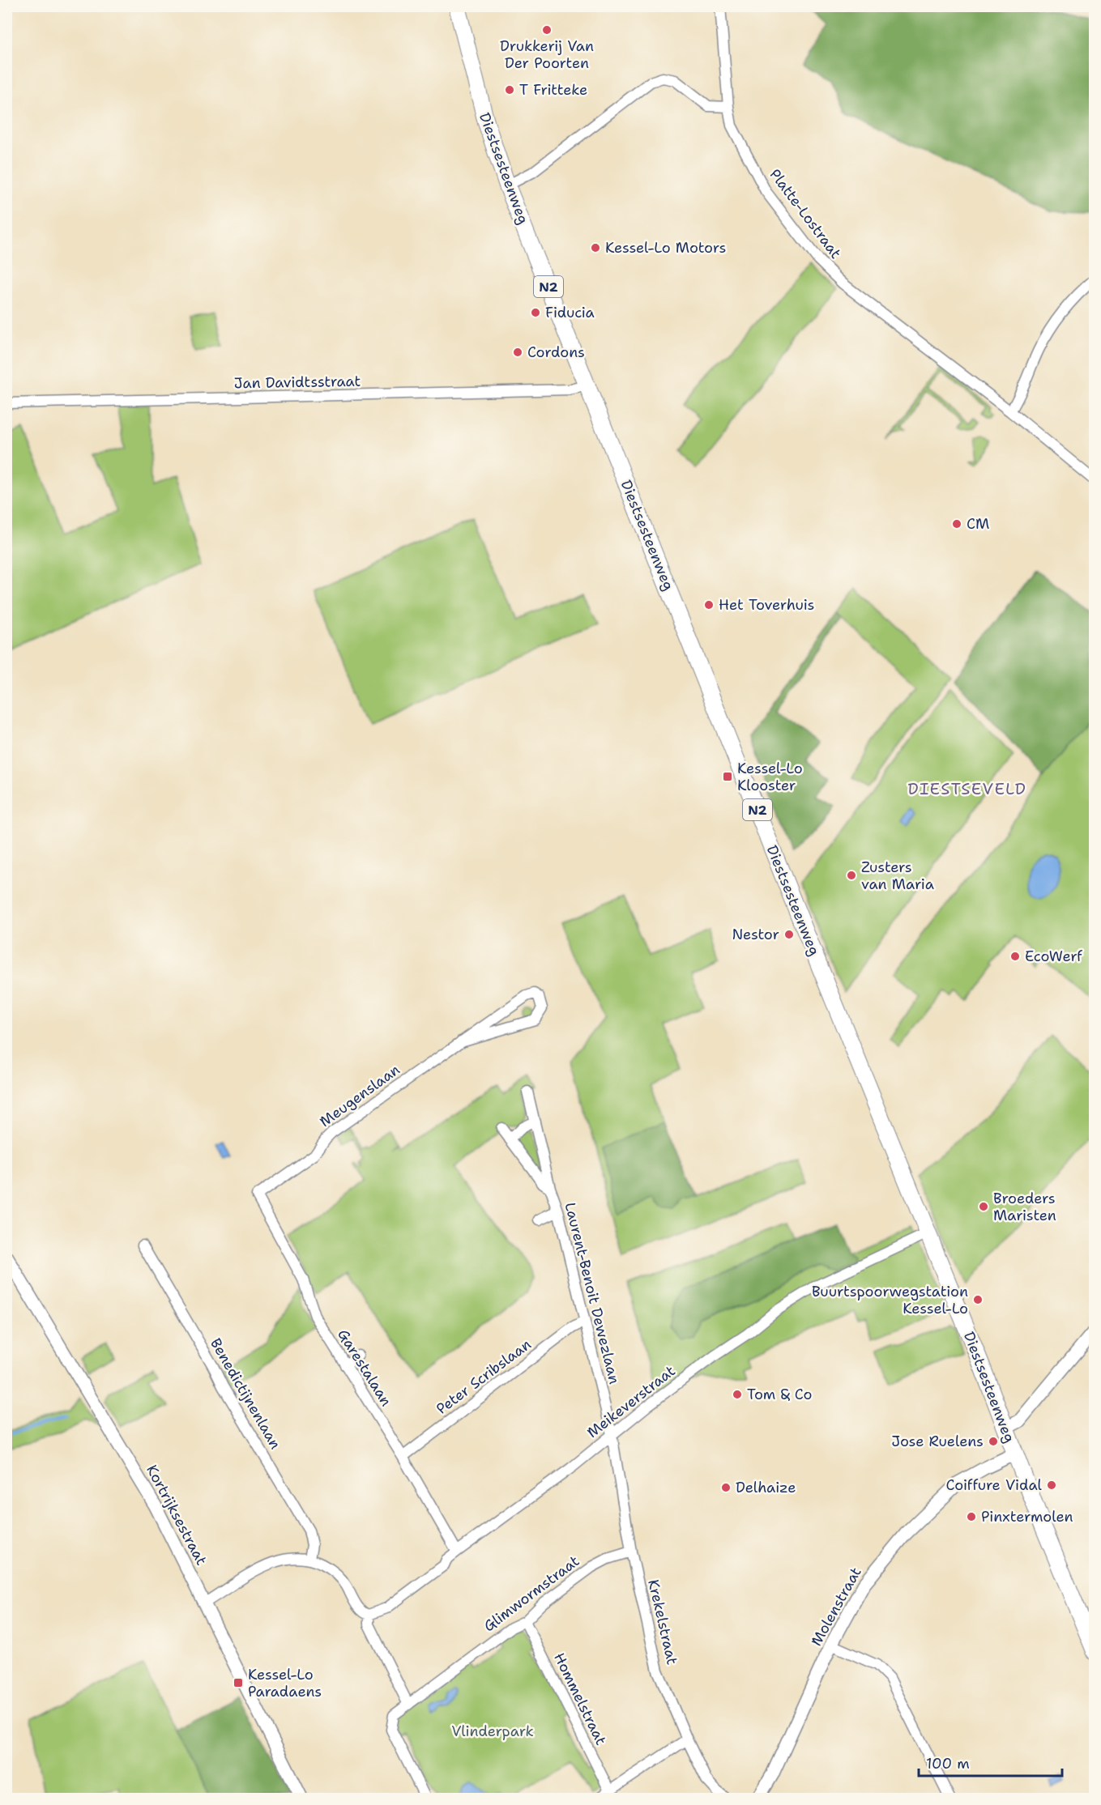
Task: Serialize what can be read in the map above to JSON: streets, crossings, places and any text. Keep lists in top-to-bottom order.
{
  "streets": {
    "main road": ["Diestsesteenweg", "N2"],
    "street": [
      "Platte-Lostraat",
      "Jan Davidtsstraat",
      "Meugenslaan",
      "Laurent-Benoit Dewezlaan",
      "Garestalaan",
      "Peter Scribslaan",
      "Benedictijnenlaan",
      "Meikeverstraat",
      "Kortrijksestraat",
      "Glimwormstraat",
      "Molenstraat",
      "Krekelstraat",
      "Hommelstraat"
    ]
  },
  "crossings": [
    ["Diestsesteenweg", "Jan Davidtsstraat"],
    ["Diestsesteenweg", "Meikeverstraat"],
    ["Diestsesteenweg", "Molenstraat"],
    ["Meugenslaan", "Garestalaan"],
    ["Laurent-Benoit Dewezlaan", "Peter Scribslaan"],
    ["Laurent-Benoit Dewezlaan", "Meikeverstraat"],
    ["Laurent-Benoit Dewezlaan", "Krekelstraat"],
    ["Garestalaan", "Peter Scribslaan"],
    ["Garestalaan", "Meikeverstraat"],
    ["Meikeverstraat", "Krekelstraat"],
    ["Glimwormstraat", "Krekelstraat"],
    ["Glimwormstraat", "Hommelstraat"]
  ],
  "districts": ["DIESTSEVELD"],
  "parks": ["Vlinderpark"],
  "places": {
    "other": [
      "Drukkerij Van Der Poorten",
      "T Fritteke",
      "Kessel-Lo Motors",
      "Fiducia",
      "Cordons",
      "CM",
      "Het Toverhuis",
      "Zusters van Maria",
      "Nestor",
      "EcoWerf",
      "Broeders Maristen",
      "Buurtspoorwegstation Kessel-Lo",
      "Tom & Co",
      "Jose Ruelens",
      "Coiffure Vidal",
      "Delhaize",
      "Pinxtermolen"
    ],
    "transit": ["Kessel-Lo Klooster", "Kessel-Lo Paradaens"]
  },
  "scale_bar": "100 m"
}
